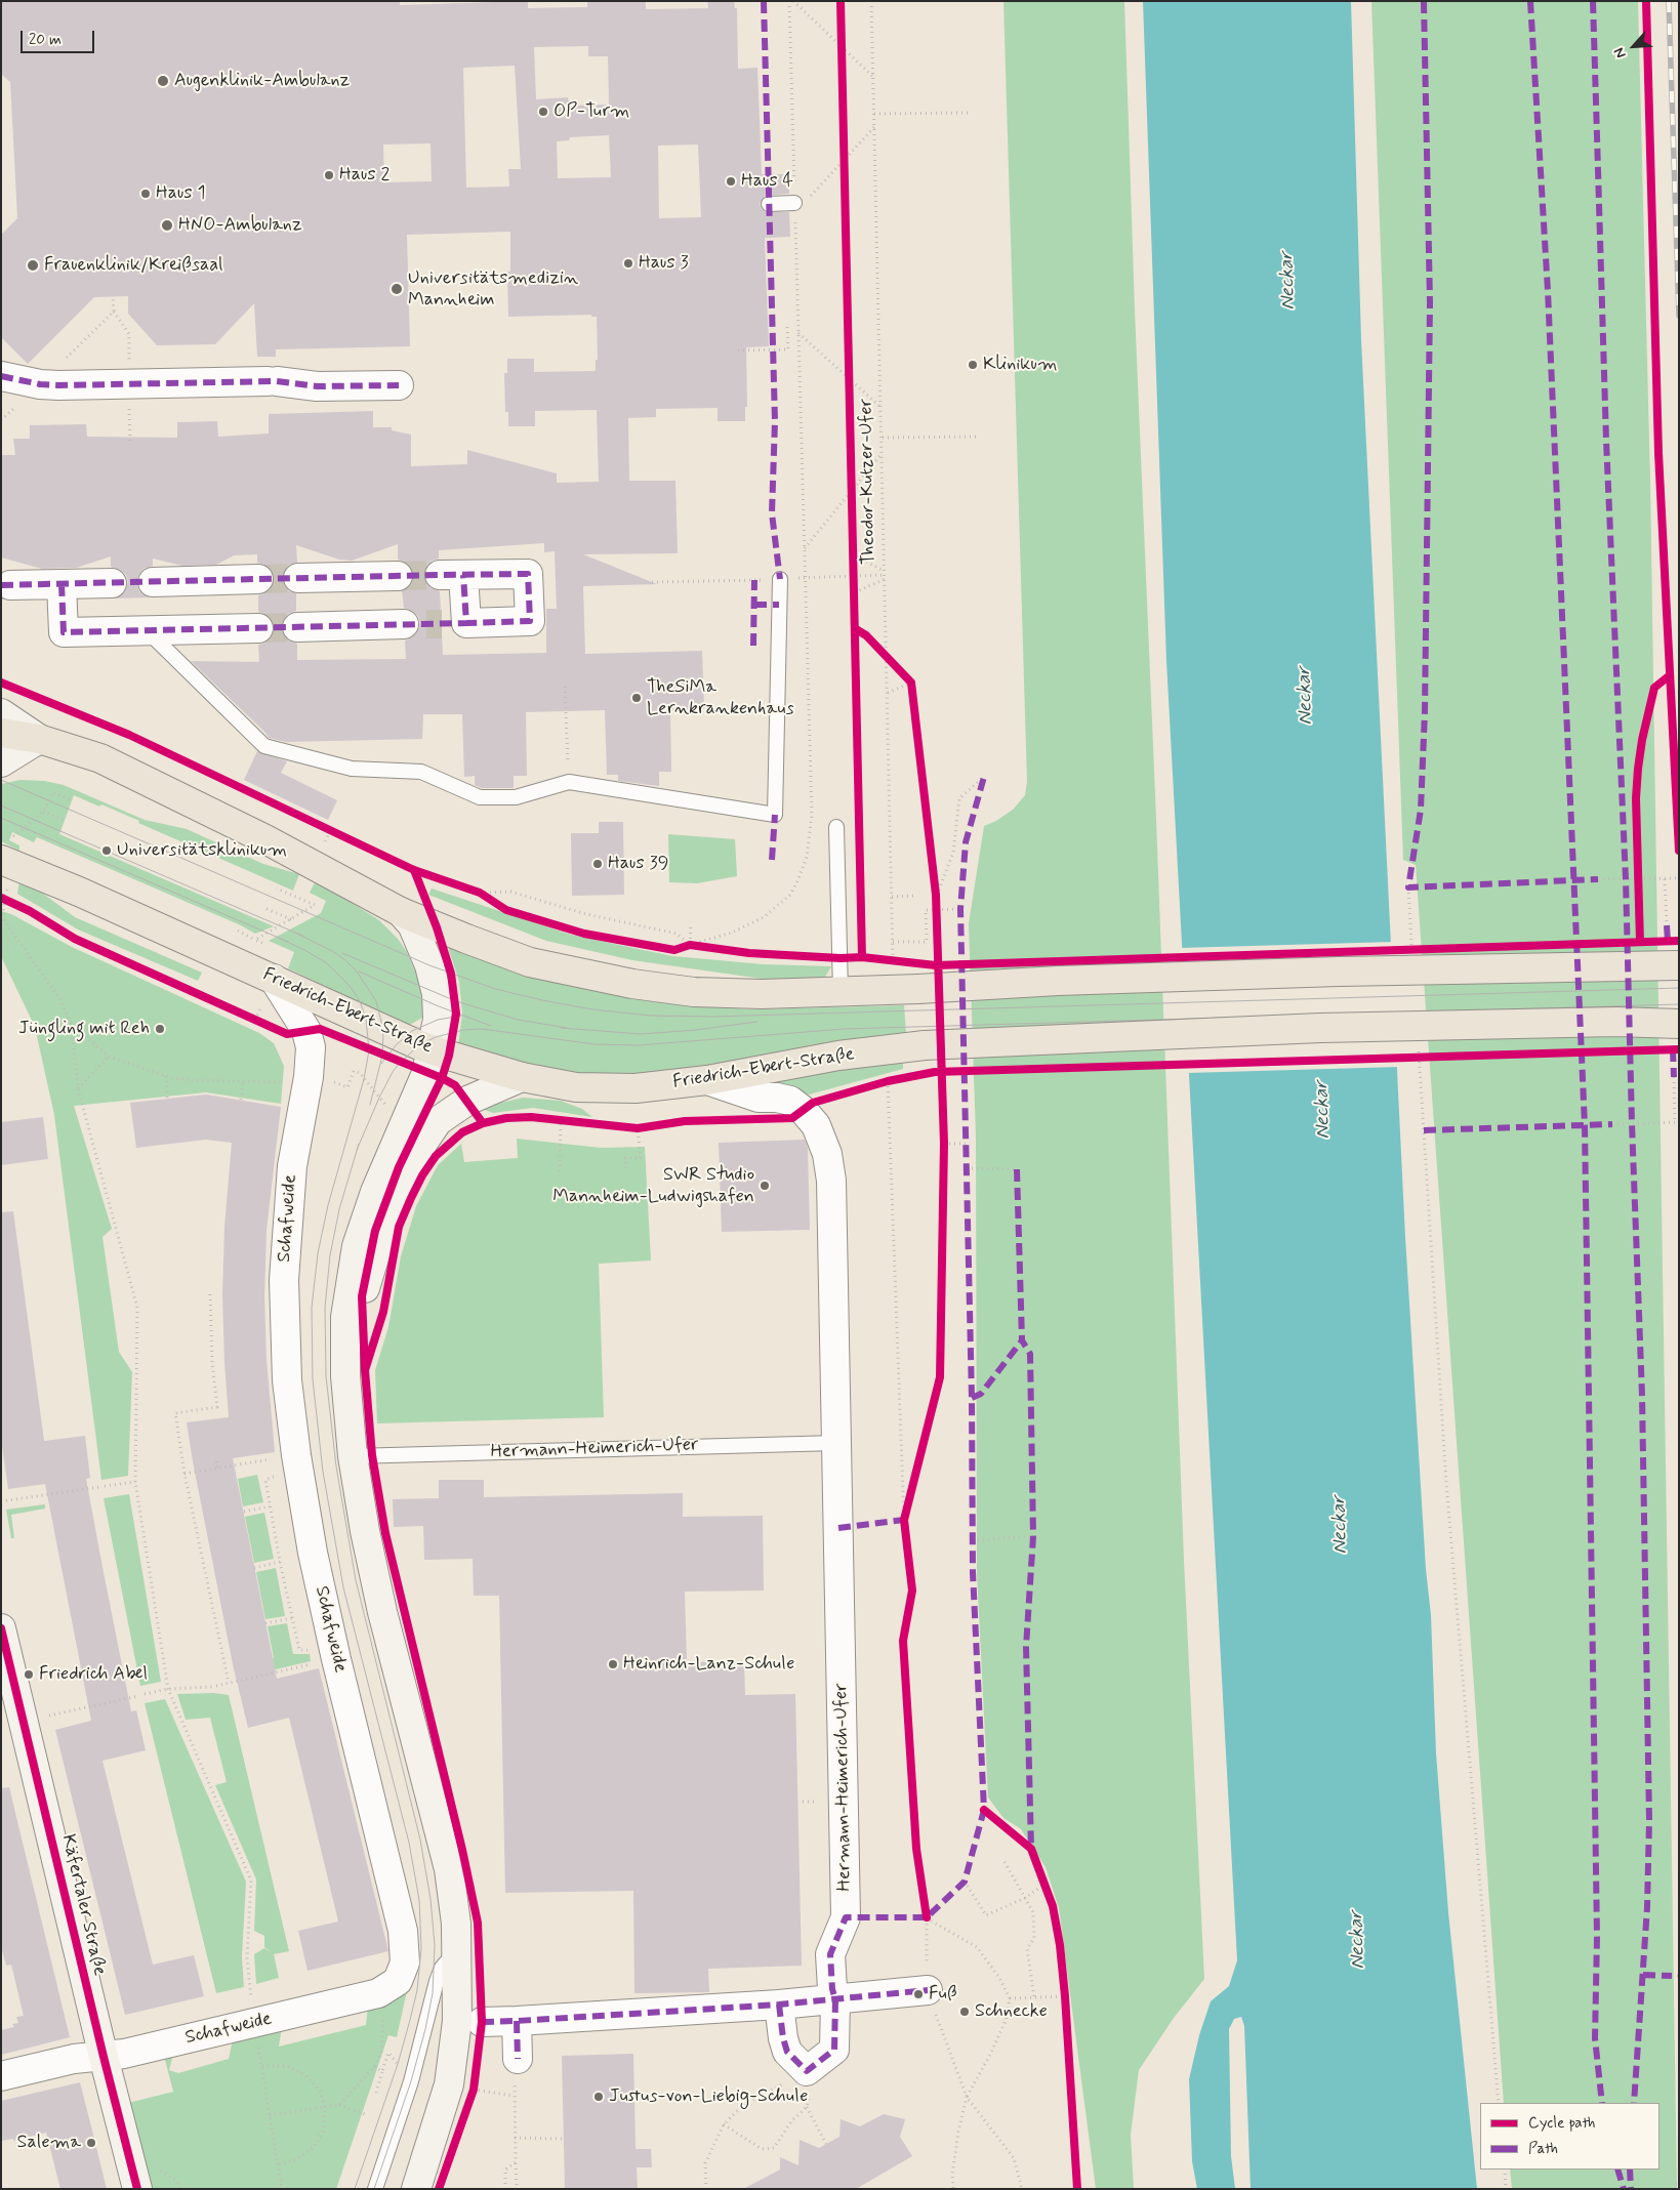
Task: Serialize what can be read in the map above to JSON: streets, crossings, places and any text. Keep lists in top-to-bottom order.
{
  "streets": {
    "main road": ["Friedrich-Ebert-Straße", "Käfertaler Straße"],
    "street": ["Schafweide", "Hermann-Heimerich-Ufer"],
    "cycle path": ["Theodor-Kutzer-Ufer"]
  },
  "crossings": [
    ["Friedrich-Ebert-Straße", "Schafweide"],
    ["Friedrich-Ebert-Straße", "Hermann-Heimerich-Ufer"],
    ["Schafweide", "Käfertaler Straße"]
  ],
  "water": ["Neckar"],
  "places": [
    "Augenklinik-Ambulanz",
    "OP-Turm",
    "Haus 2",
    "Haus 4",
    "Haus 1",
    "HNO-Ambulanz",
    "Haus 3",
    "Frauenklinik/Kreißsaal",
    "Universitätsmedizin Mannheim",
    "Klinikum",
    "TheSiMa Lernkrankenhaus",
    "Universitätsklinikum",
    "Haus 39",
    "Jüngling mit Reh",
    "SWR Studio Mannheim-Ludwigshafen",
    "Heinrich-Lanz-Schule",
    "Friedrich Abel",
    "Fuß",
    "Schnecke",
    "Justus-von-Liebig-Schule",
    "Salema"
  ],
  "legend": ["Cycle path", "Path"],
  "scale_bar": "20 m",
  "north": "bottom left"
}
